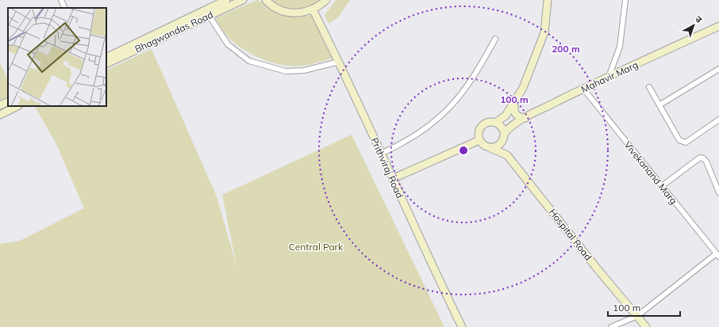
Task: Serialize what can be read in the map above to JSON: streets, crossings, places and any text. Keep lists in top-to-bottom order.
{
  "streets": {
    "street": [
      "Bhagwandas Road",
      "Mahavir Marg",
      "Prithviraj Road",
      "Vivekanand Marg",
      "Hospital Road"
    ]
  },
  "crossings": [
    ["Mahavir Marg", "Vivekanand Marg"],
    ["Mahavir Marg", "Hospital Road"]
  ],
  "parks": ["Central Park"],
  "scale_bar": "100 m",
  "north": "top right",
  "rings": ["200 m", "100 m"]
}
